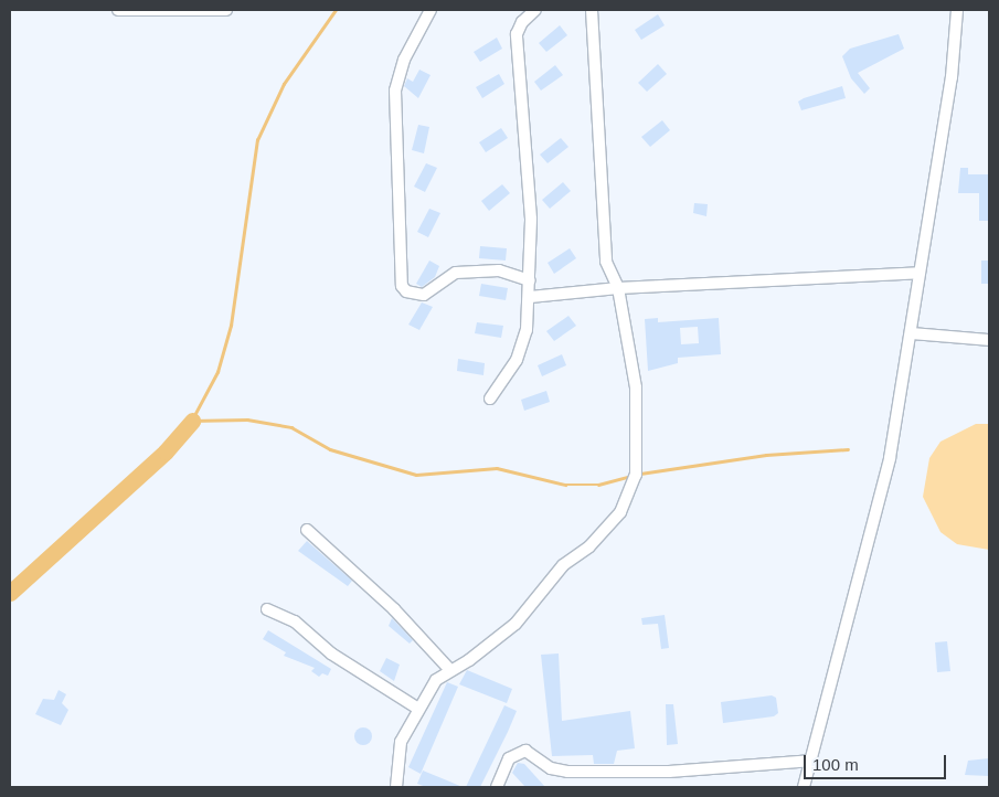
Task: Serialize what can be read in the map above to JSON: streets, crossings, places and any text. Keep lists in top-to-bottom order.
{
  "scale_bar": "100 m"
}
